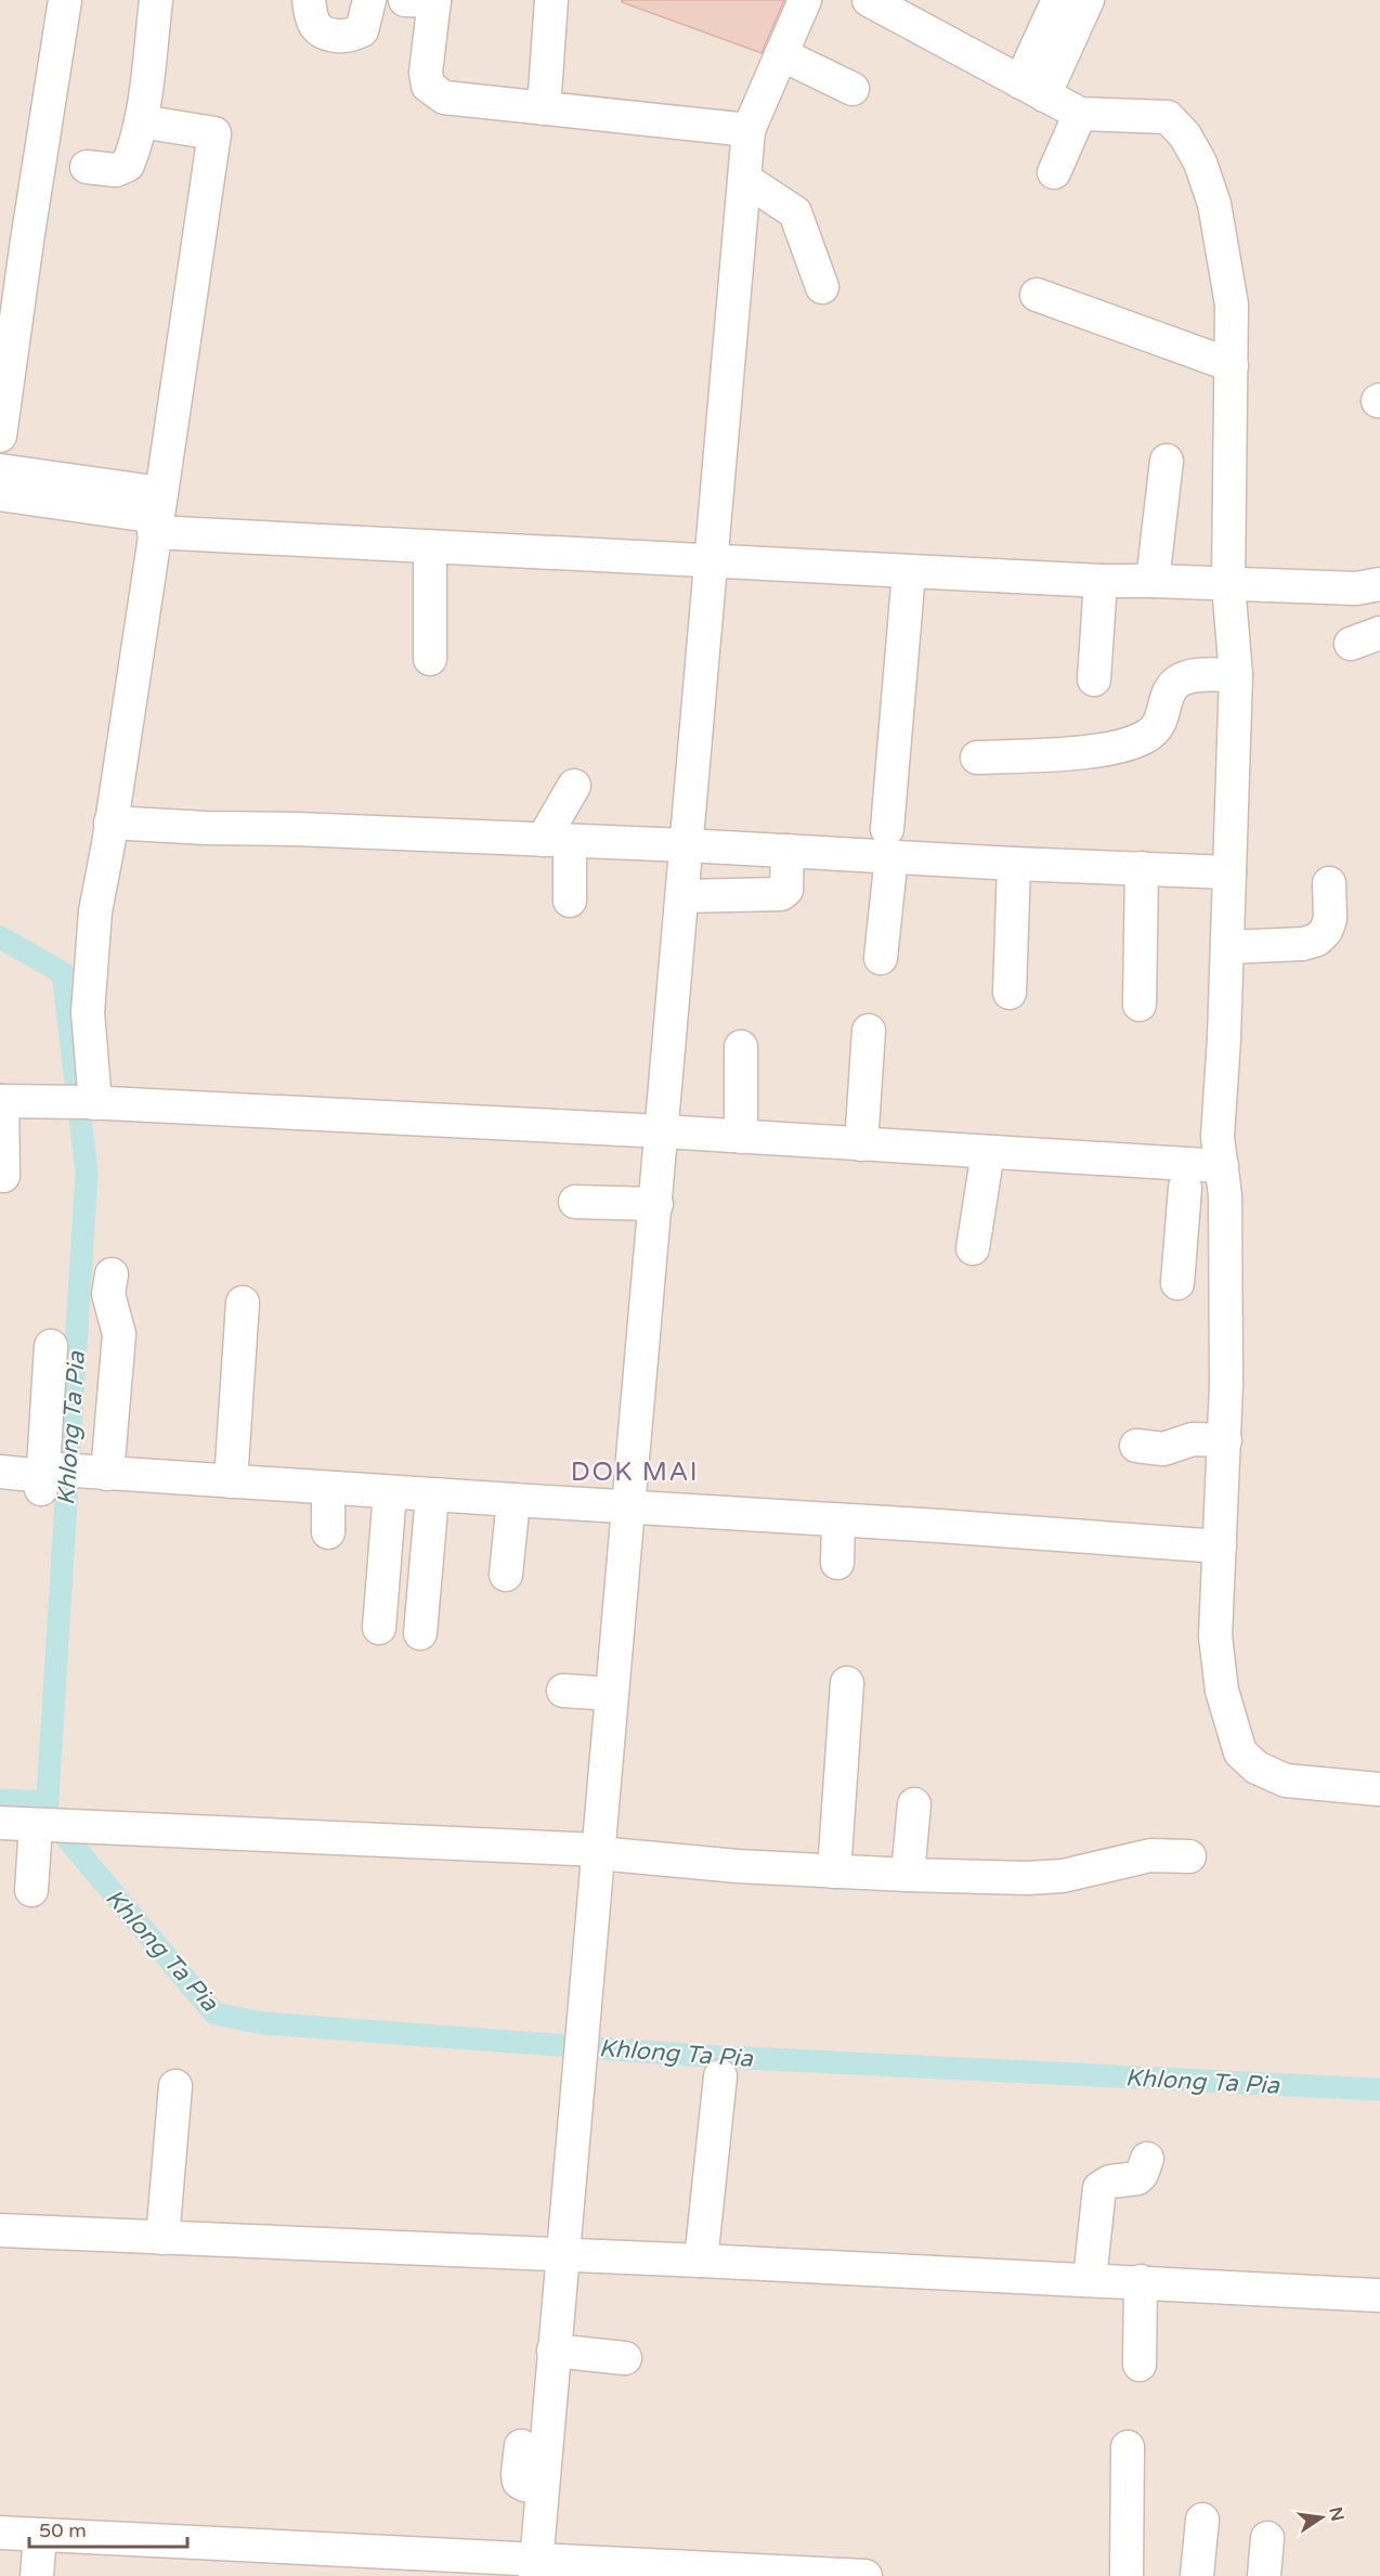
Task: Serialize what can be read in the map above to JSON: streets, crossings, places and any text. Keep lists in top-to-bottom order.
{
  "districts": ["DOK MAI"],
  "water": ["Khlong Ta Pia"],
  "scale_bar": "50 m",
  "north": "right"
}
